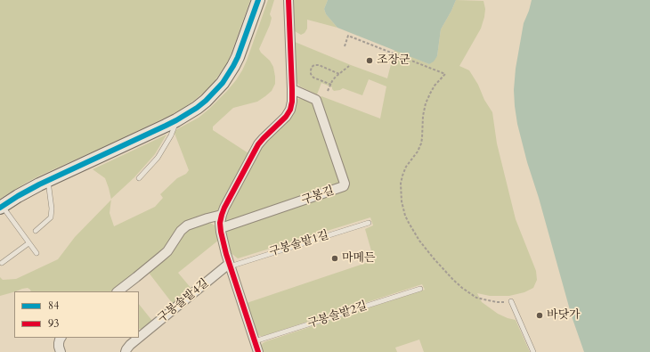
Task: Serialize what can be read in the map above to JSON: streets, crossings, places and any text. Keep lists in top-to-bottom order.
{
  "streets": {
    "street": ["구봉길", "구봉솔밭4길"],
    "lane": ["구봉솔밭1길", "구봉솔밭2길"]
  },
  "crossings": [
    ["구봉솔밭1길", "구봉솔밭4길"]
  ],
  "places": ["조장군", "마메든", "바닷가"],
  "lines": ["transit line 84", "transit line 93"],
  "legend": ["84", "93"]
}
